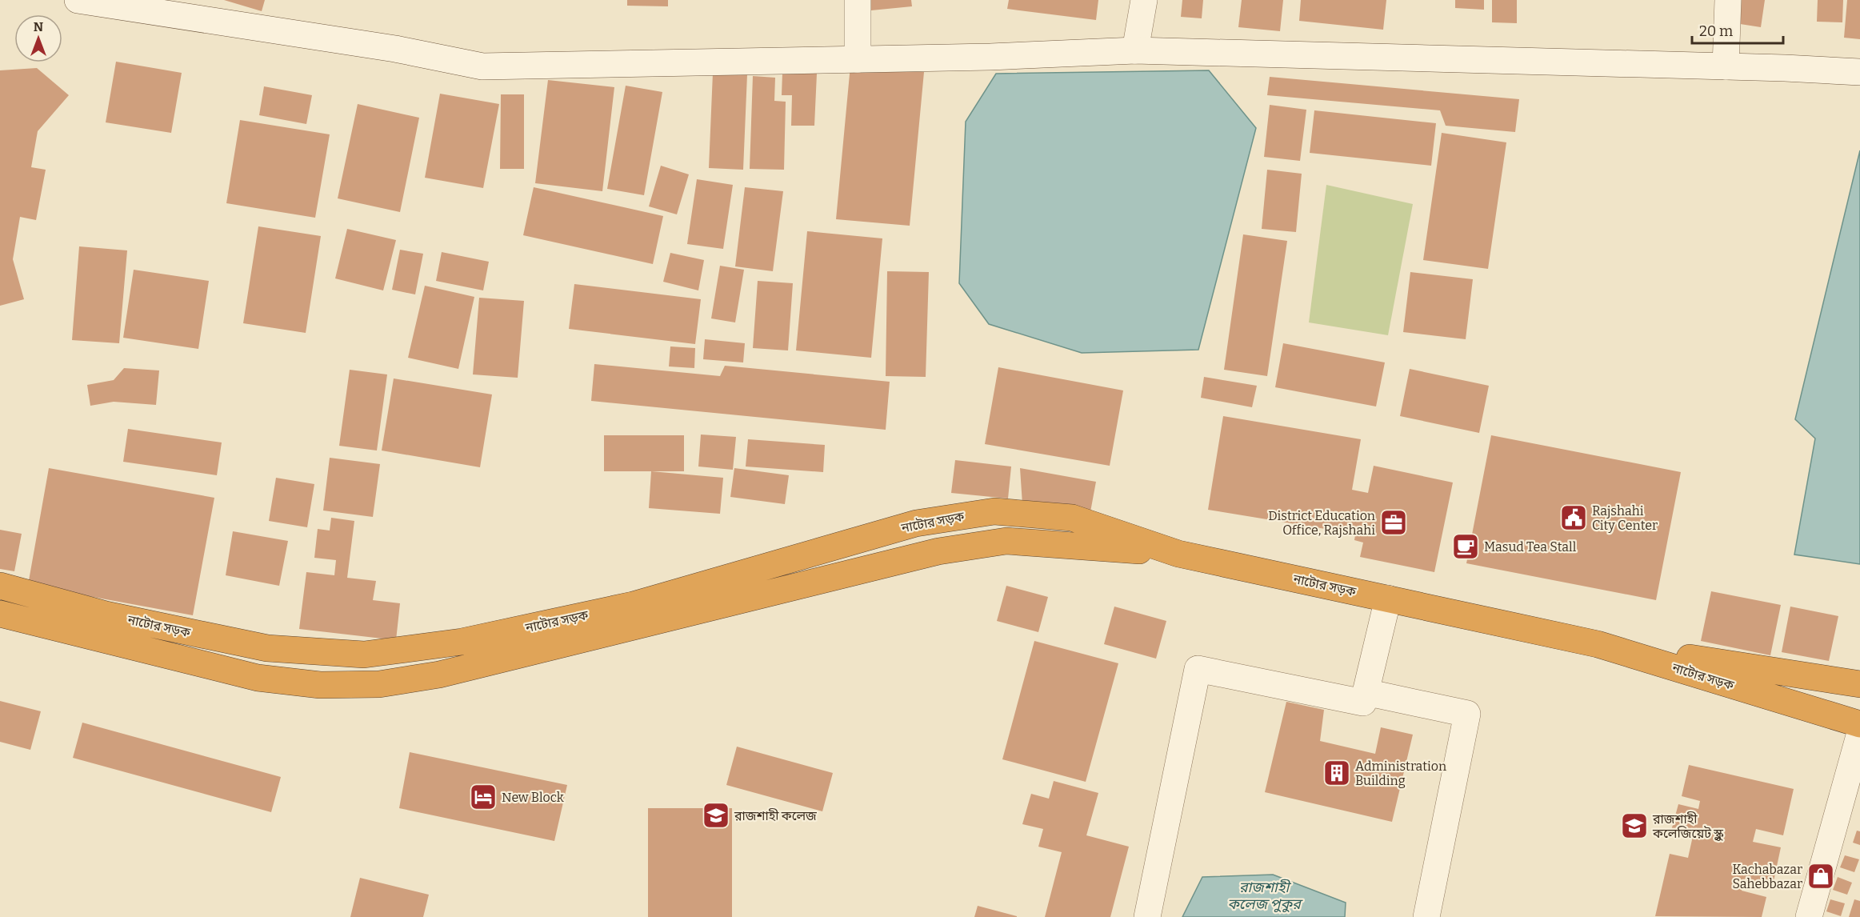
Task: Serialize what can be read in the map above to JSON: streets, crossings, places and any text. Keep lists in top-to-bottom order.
{
  "streets": {
    "highway": ["নাটোর সড়ক"]
  },
  "water": ["রাজশাহী কলেজ পুকুর"],
  "places": {
    "public building": ["Rajshahi City Center"],
    "office": ["District Education Office, Rajshahi"],
    "cafe": ["Masud Tea Stall"],
    "building": ["Administration Building"],
    "hotel": ["New Block"],
    "school or university": ["রাজশাহী কলেজ", "রাজশাহী কলেজিয়েট স্কুল"],
    "shop": ["Kachabazar Sahebbazar"]
  },
  "scale_bar": "20 m",
  "north": "top"
}
